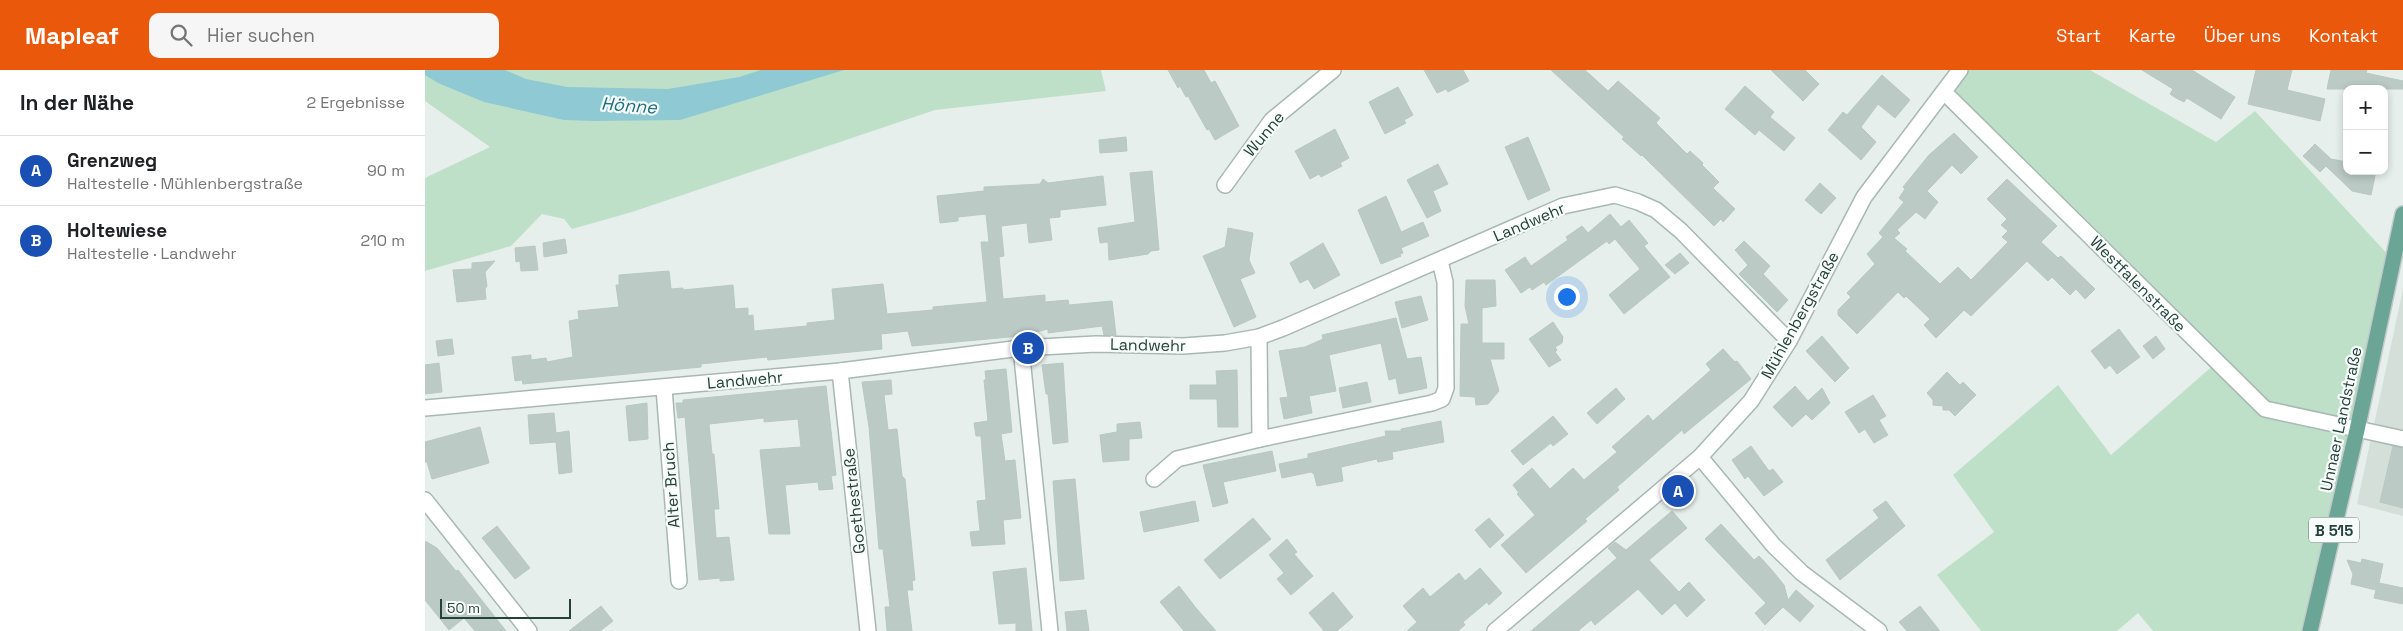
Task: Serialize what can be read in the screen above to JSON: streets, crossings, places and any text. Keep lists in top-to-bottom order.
{
  "streets": {
    "main road": ["Unnaer Landstraße", "B 515"],
    "street": [
      "Wunne",
      "Landwehr",
      "Westfalenstraße",
      "Mühlenbergstraße",
      "Alter Bruch",
      "Goethestraße"
    ]
  },
  "crossings": [
    ["Landwehr", "Mühlenbergstraße"],
    ["Landwehr", "Alter Bruch"],
    ["Landwehr", "Goethestraße"],
    ["Westfalenstraße", "Mühlenbergstraße"],
    ["Westfalenstraße", "Unnaer Landstraße"]
  ],
  "water": ["Hönne"],
  "scale_bar": "50 m",
  "page": {
    "header": "Mapleaf",
    "search": "Hier suchen",
    "nav": [
      "Start",
      "Karte",
      "Über uns",
      "Kontakt"
    ],
    "heading": ["In der Nähe", "2 Ergebnisse"],
    "map_buttons": ["+", "−"],
    "list": [
      {
        "mark": "A",
        "name": "Grenzweg",
        "note": "Haltestelle · Mühlenbergstraße",
        "value": "90 m"
      },
      {
        "mark": "B",
        "name": "Holtewiese",
        "note": "Haltestelle · Landwehr",
        "value": "210 m"
      }
    ],
    "pins": ["B", "A"],
    "scale": "50 m"
  }
}
